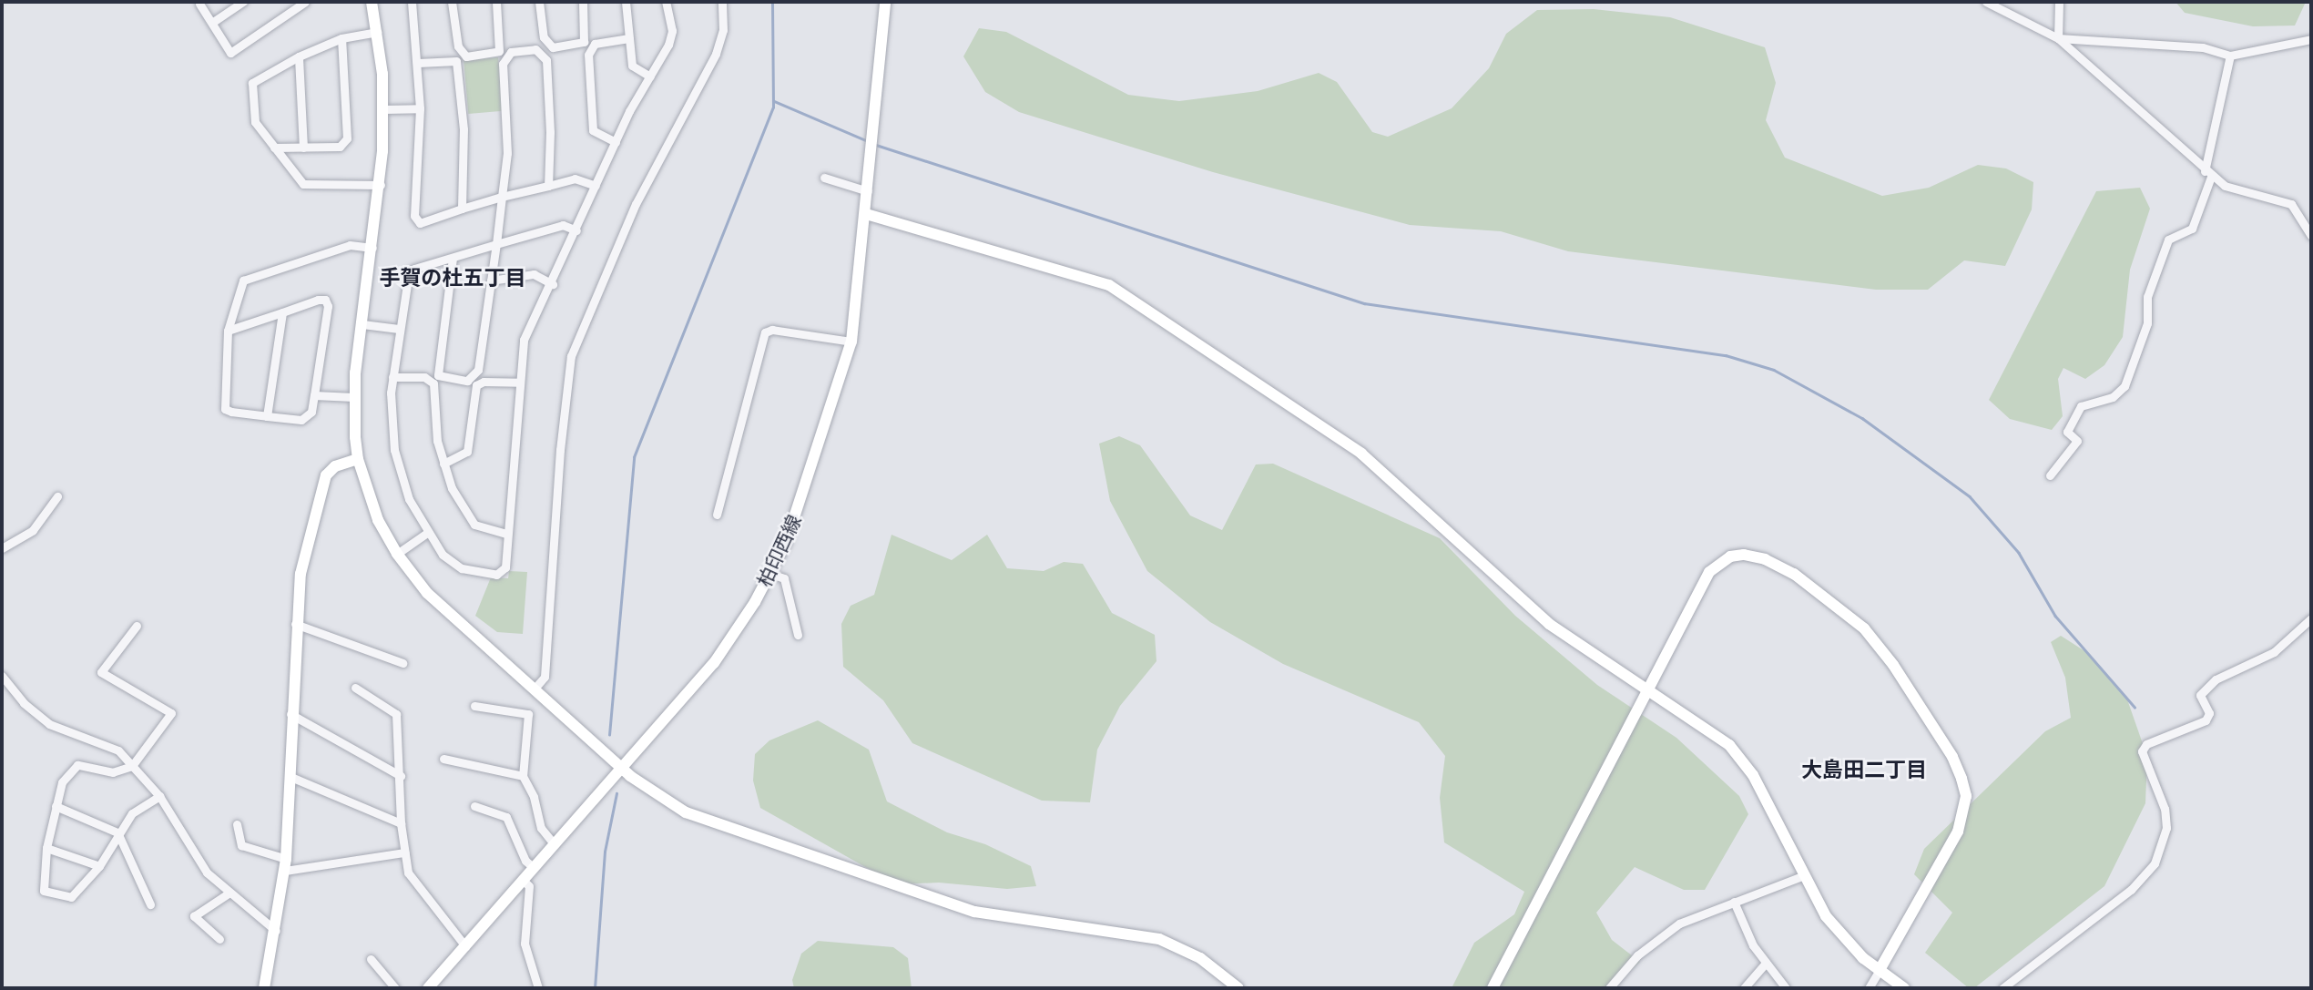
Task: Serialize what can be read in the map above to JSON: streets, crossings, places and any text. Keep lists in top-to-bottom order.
{
  "streets": {
    "street": ["柏印西線"]
  },
  "districts": ["手賀の杜五丁目", "大島田二丁目"]
}
